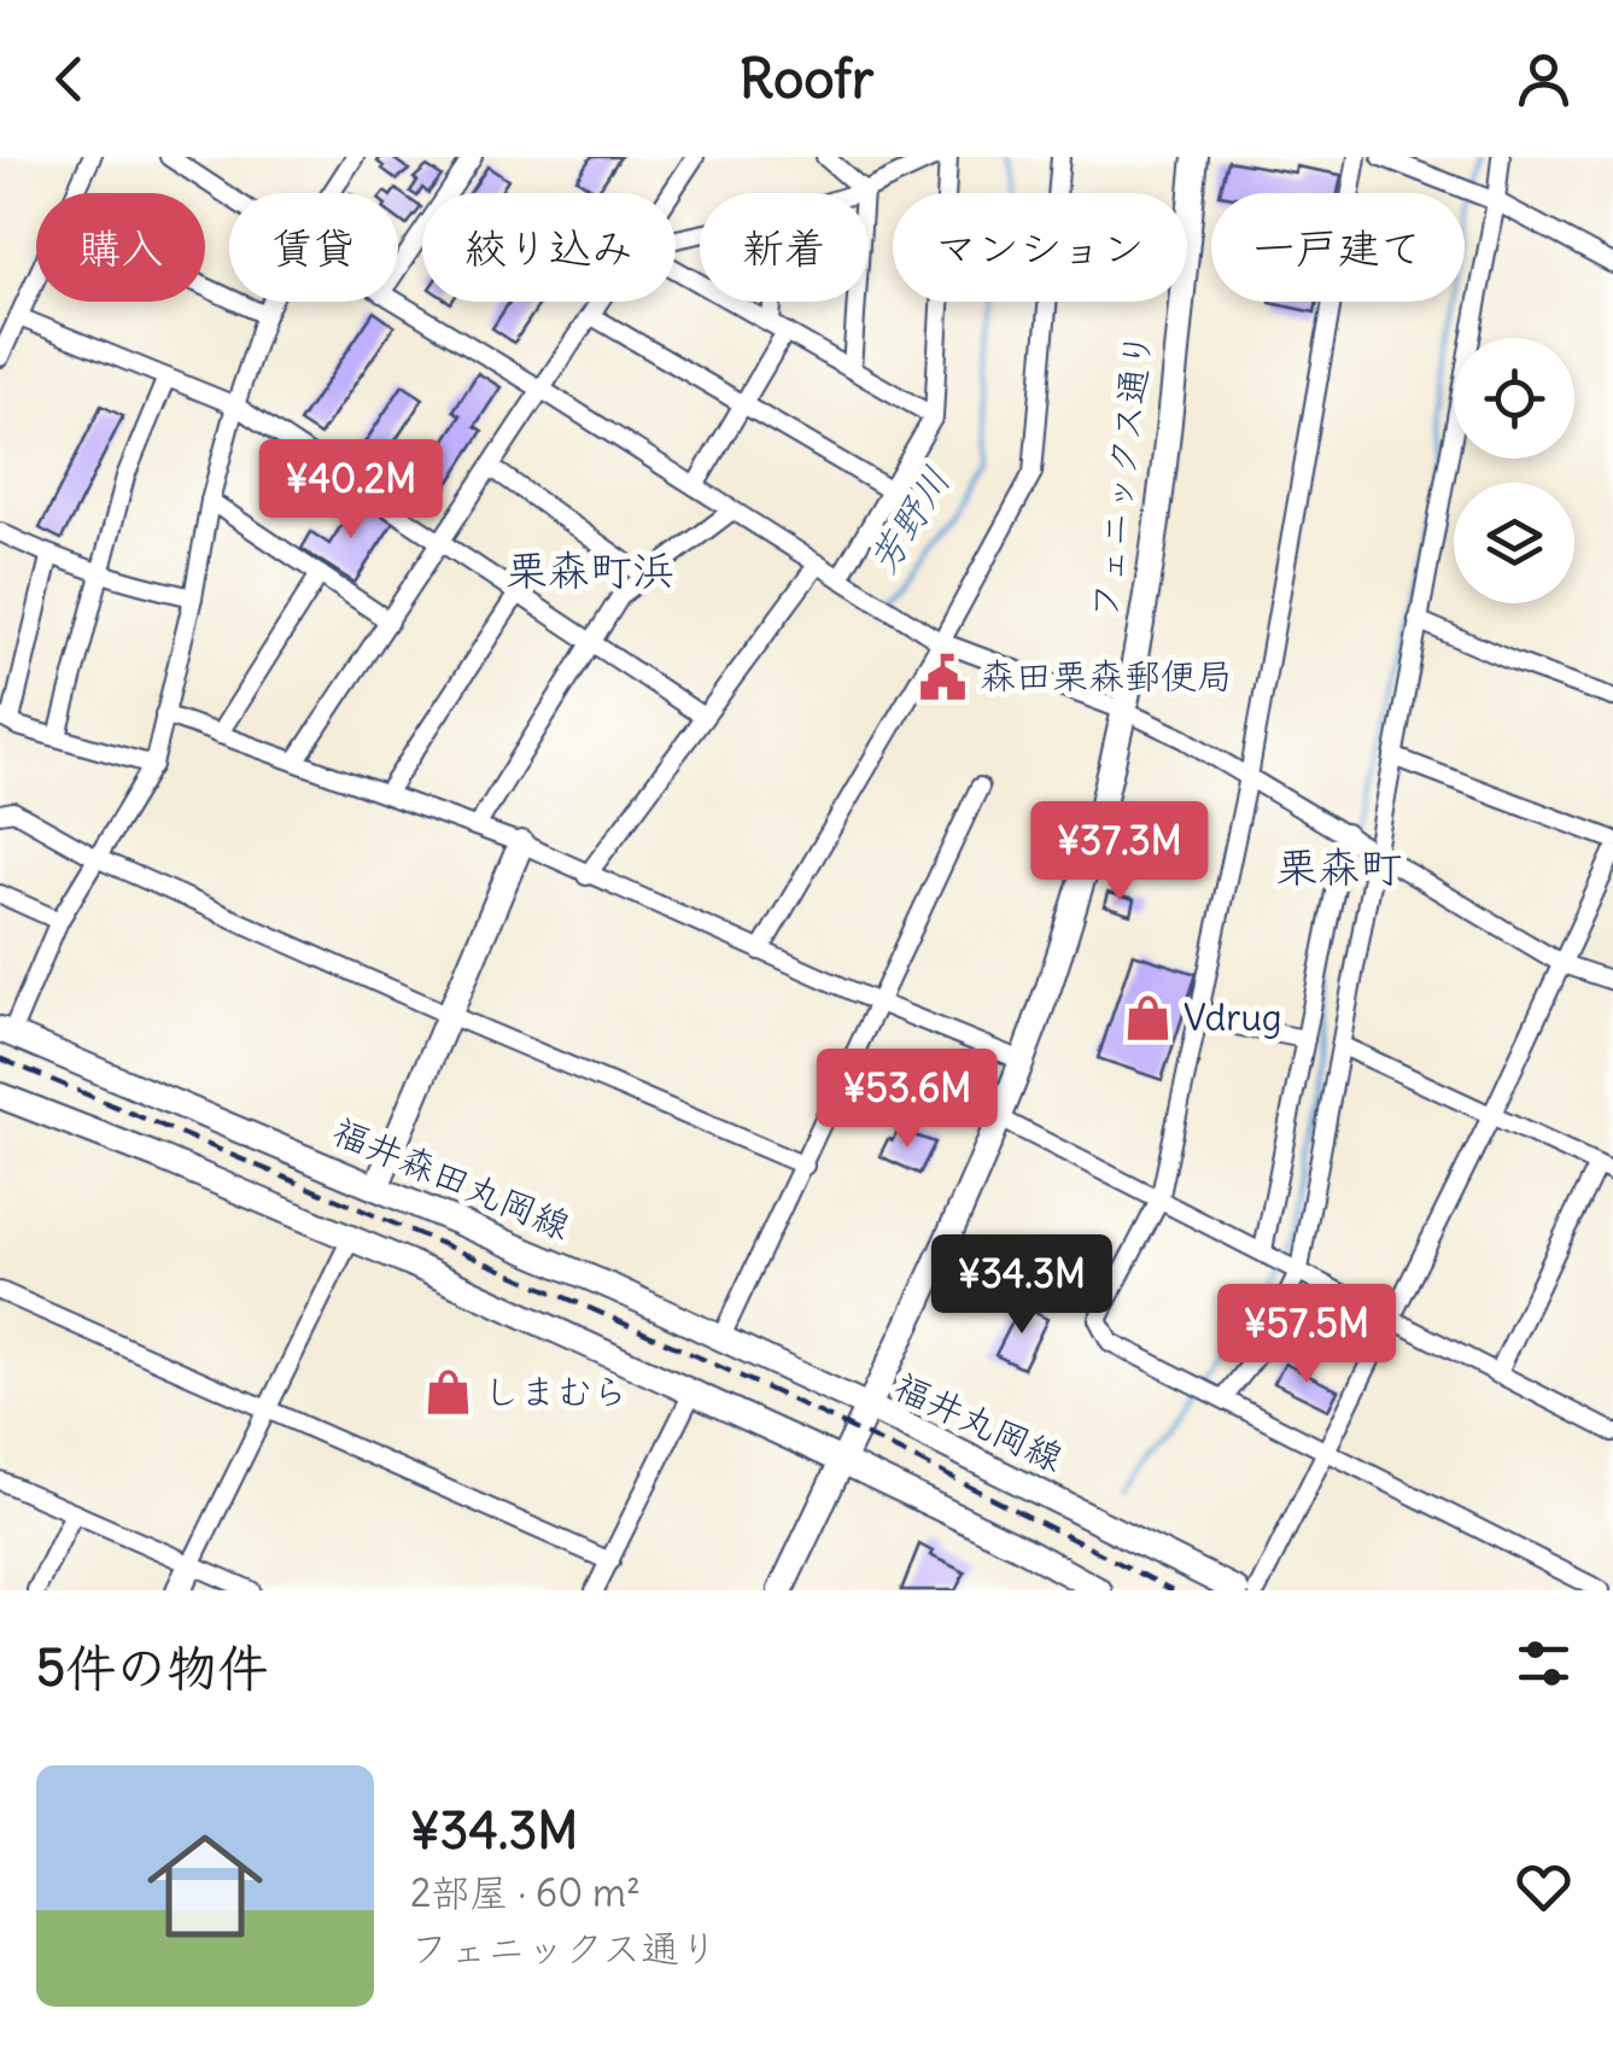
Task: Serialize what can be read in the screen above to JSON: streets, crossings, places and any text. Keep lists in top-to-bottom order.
{
  "streets": {
    "main road": ["フェニックス通り", "福井森田丸岡線", "福井丸岡線"]
  },
  "crossings": [
    ["フェニックス通り", "福井森田丸岡線"],
    ["フェニックス通り", "福井丸岡線"],
    ["福井森田丸岡線", "福井丸岡線"]
  ],
  "districts": ["栗森町浜", "栗森町"],
  "water": ["芳野川"],
  "places": {
    "public building": ["森田栗森郵便局"],
    "shop": ["Vdrug", "しまむら"]
  },
  "page": {
    "header": "Roofr",
    "chip": [
      "購入",
      "賃貸",
      "絞り込み",
      "新着",
      "マンション",
      "一戸建て"
    ],
    "price": [
      "¥40.2M",
      "¥37.3M",
      "¥53.6M",
      "¥34.3M",
      "¥57.5M"
    ],
    "heading": "5件の物件",
    "list": [
      {
        "name": "¥34.3M",
        "note": "2部屋 · 60 m² · フェニックス通り"
      }
    ]
  }
}
